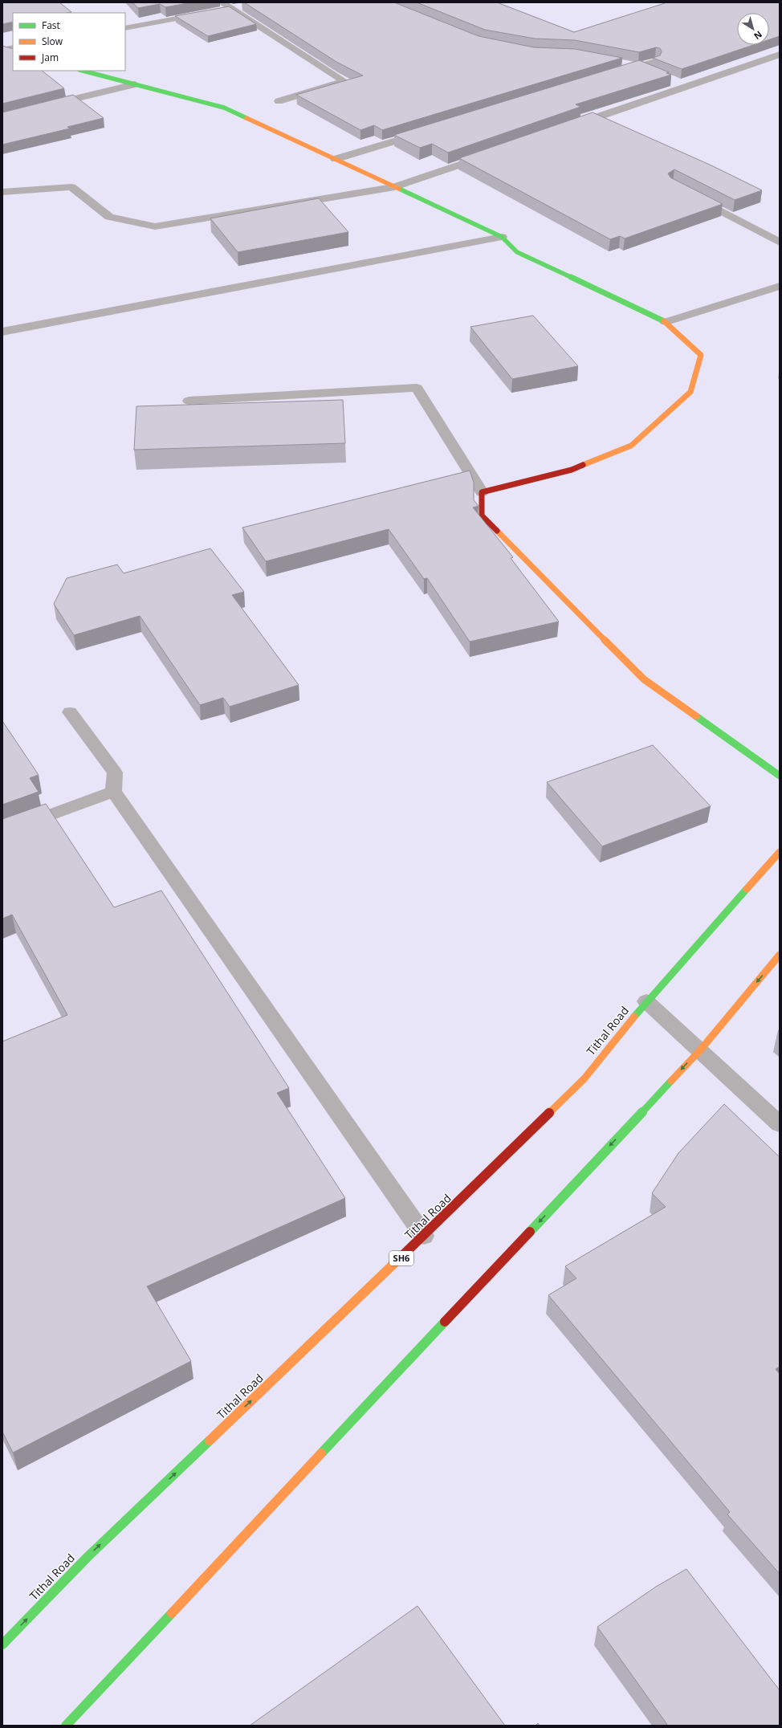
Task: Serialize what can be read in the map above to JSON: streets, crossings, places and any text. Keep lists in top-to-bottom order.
{
  "streets": {
    "street": ["Tithal Road", "SH6"]
  },
  "one_way": ["Tithal Road"],
  "legend": ["Fast", "Slow", "Jam"],
  "north": "bottom right"
}
